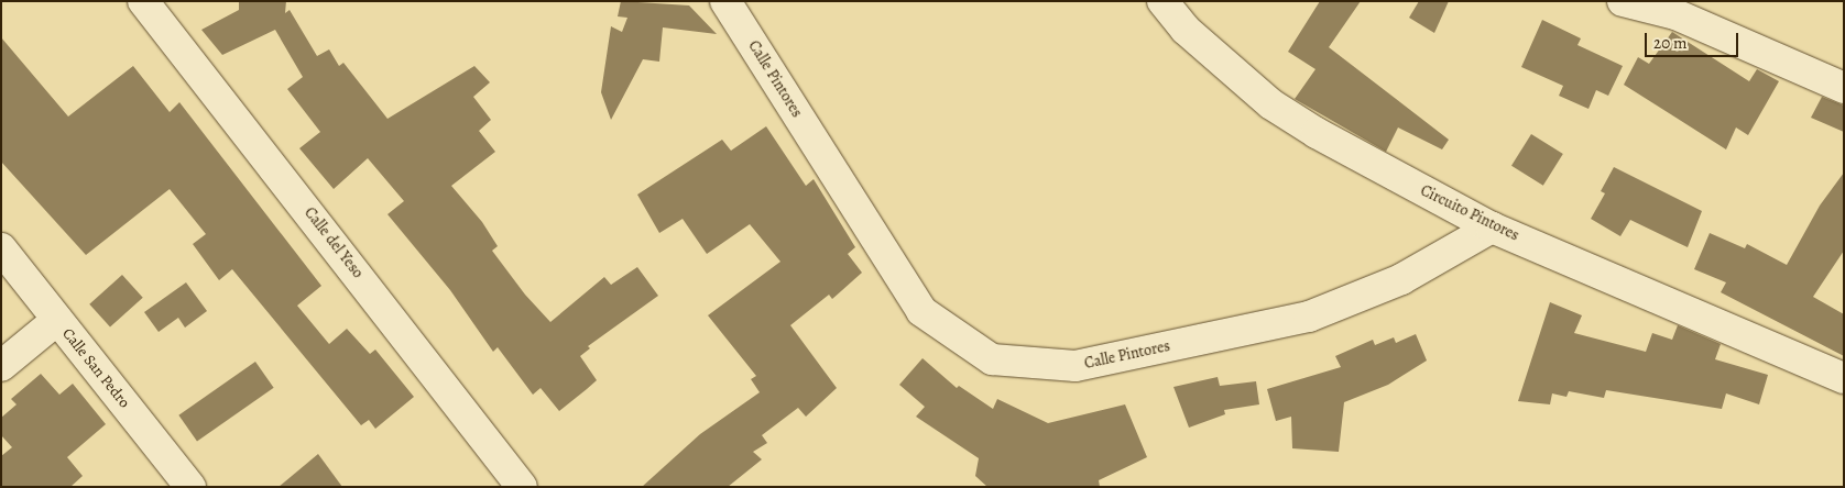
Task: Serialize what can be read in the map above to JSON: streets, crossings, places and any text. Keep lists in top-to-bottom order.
{
  "streets": {
    "street": [
      "Calle Pintores",
      "Circuito Pintores",
      "Calle del Yeso",
      "Calle San Pedro"
    ]
  },
  "crossings": [
    ["Calle Pintores", "Circuito Pintores"]
  ],
  "scale_bar": "20 m"
}
